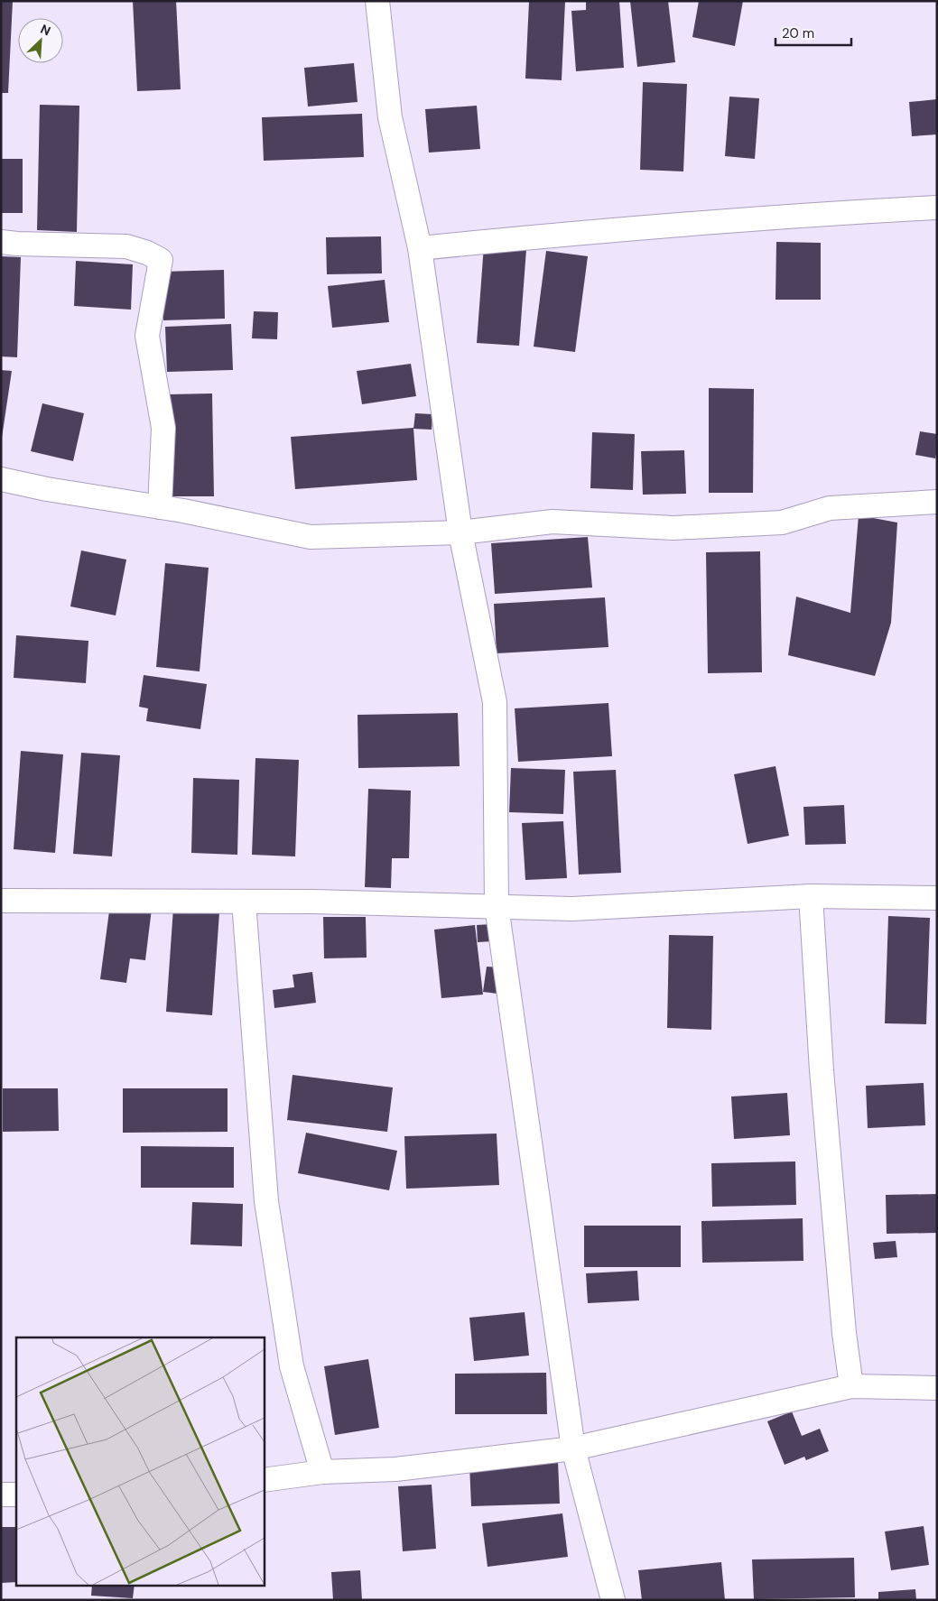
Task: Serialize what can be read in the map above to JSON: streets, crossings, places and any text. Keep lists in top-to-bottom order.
{
  "scale_bar": "20 m",
  "north": "top right"
}
